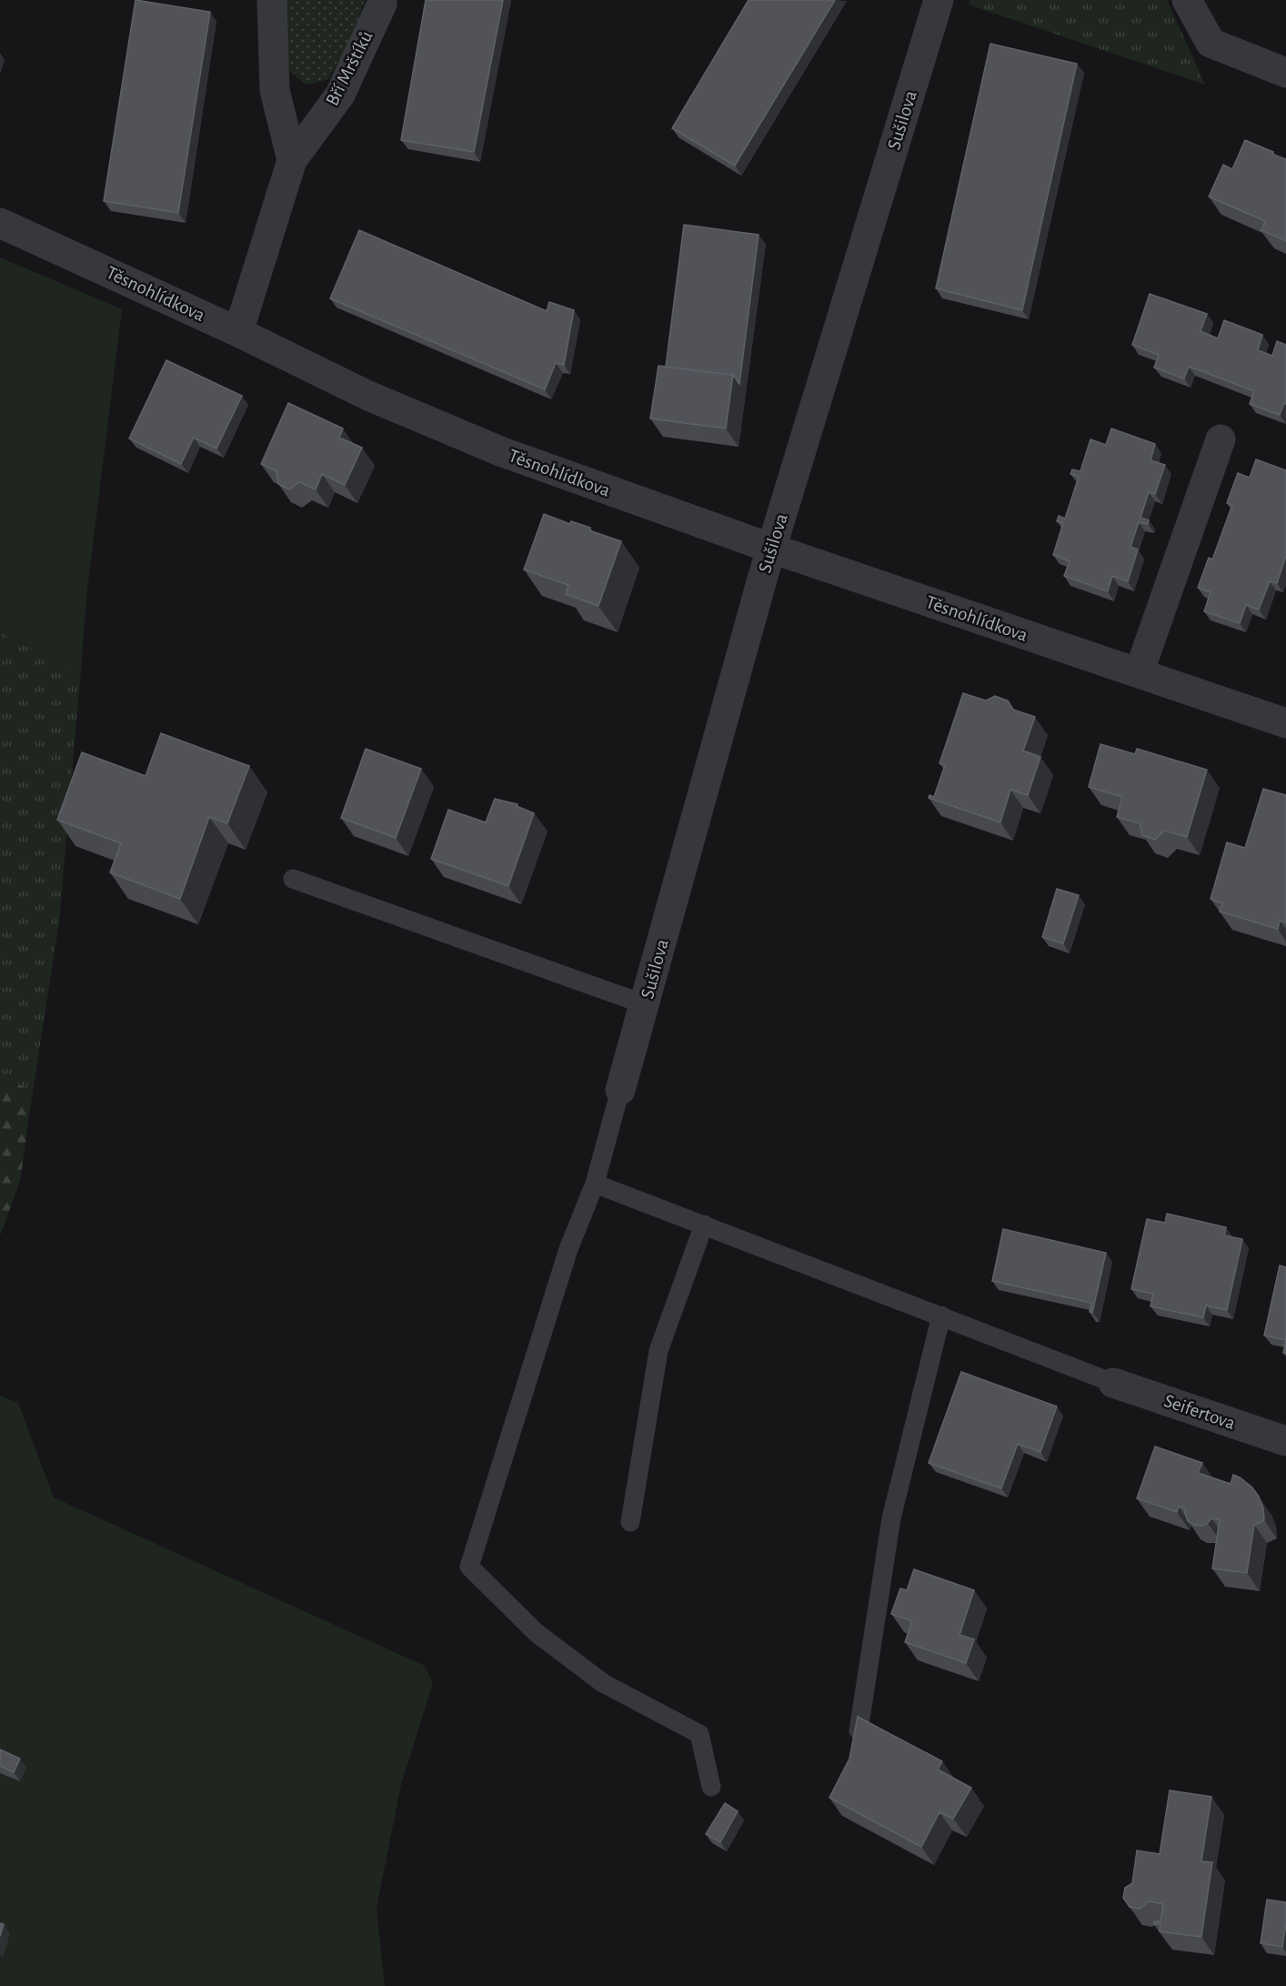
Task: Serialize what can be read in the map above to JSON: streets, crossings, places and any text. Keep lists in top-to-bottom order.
{
  "streets": {
    "street": [
      "Bří Mrštíků",
      "Sušilova",
      "Těsnohlídkova",
      "Seifertova"
    ]
  },
  "crossings": [
    ["Bří Mrštíků", "Těsnohlídkova"],
    ["Sušilova", "Těsnohlídkova"]
  ]
}
